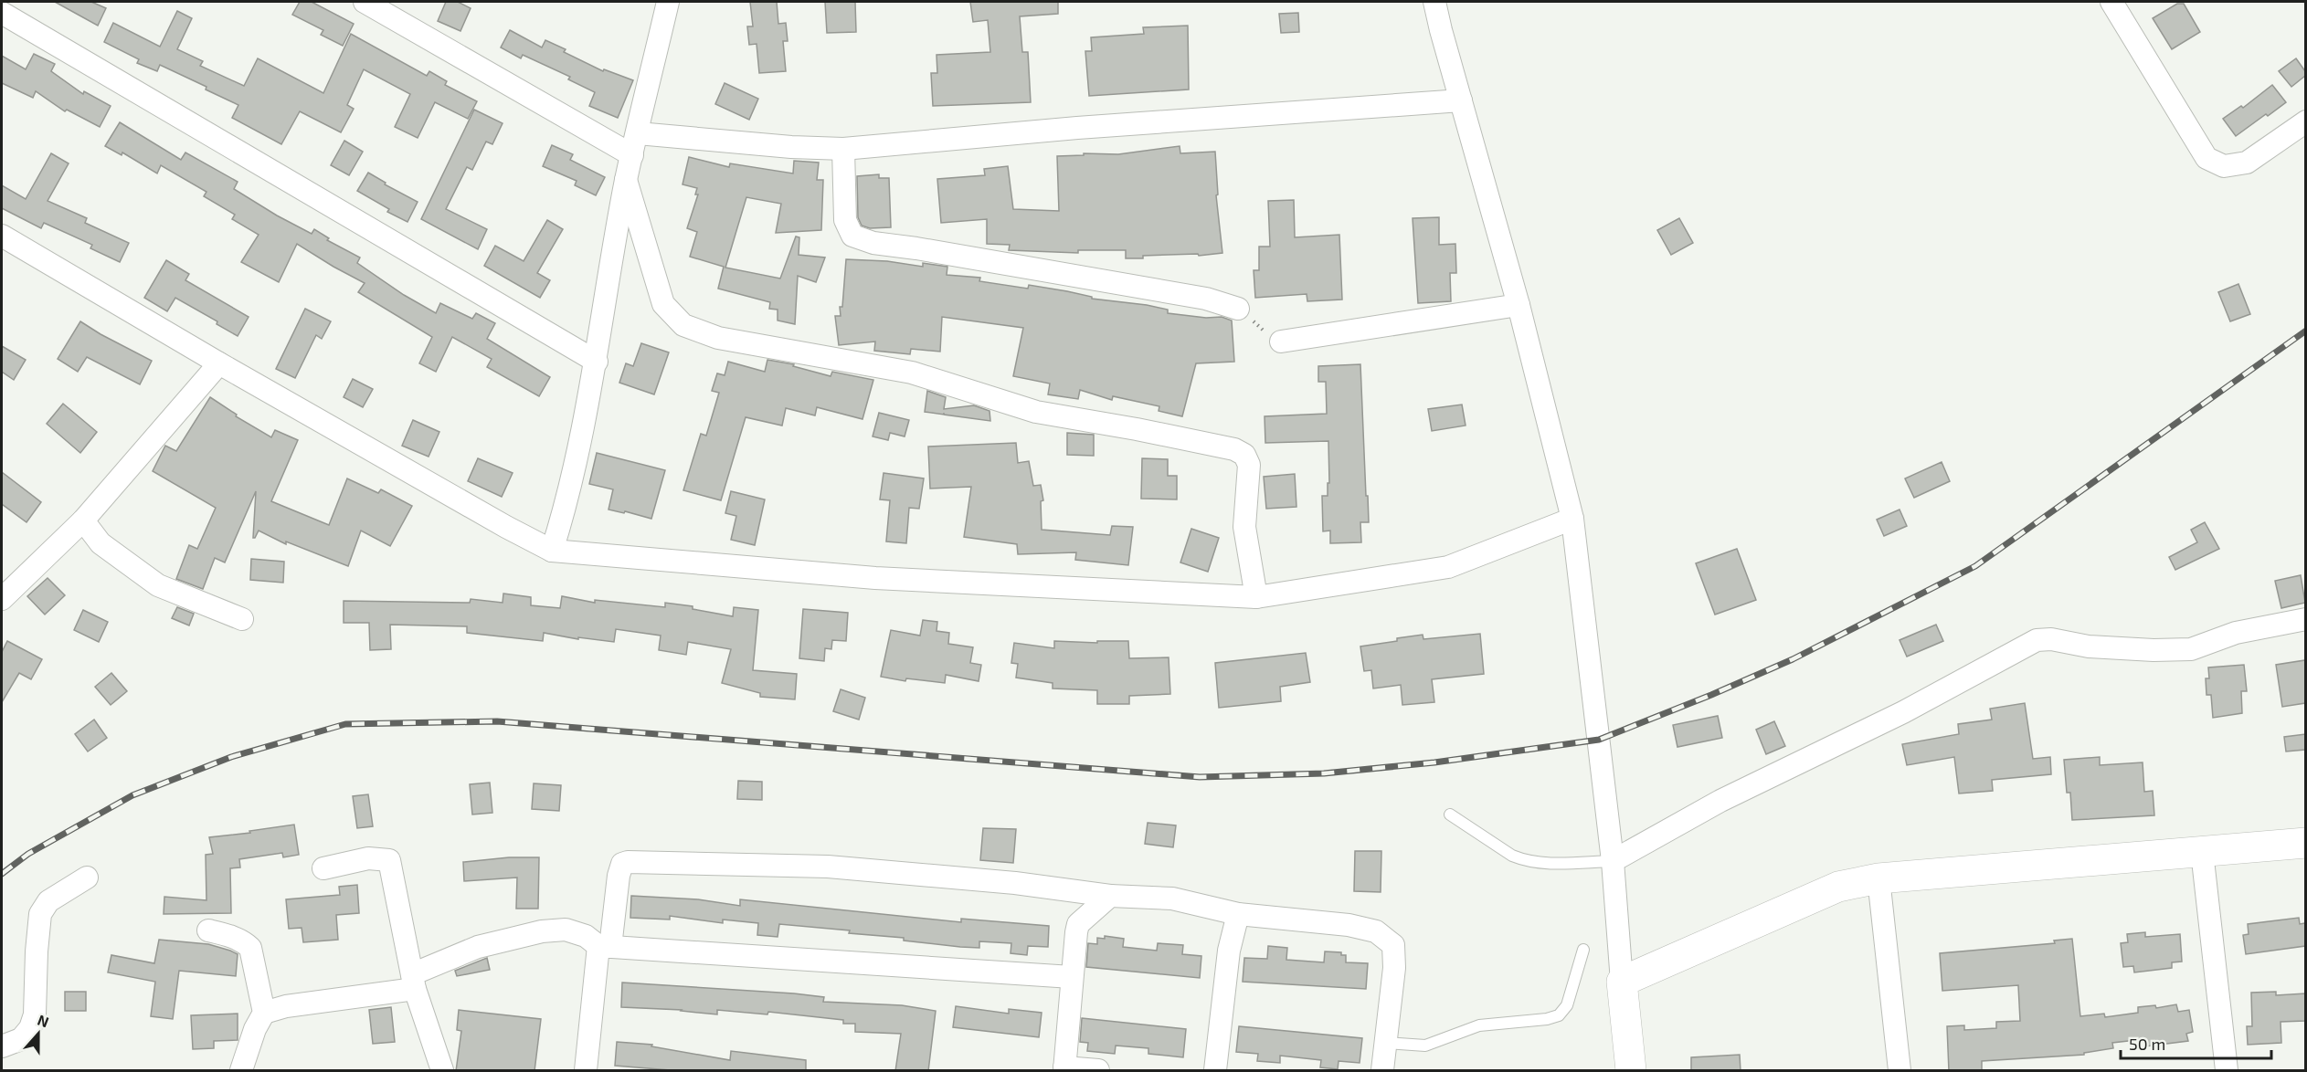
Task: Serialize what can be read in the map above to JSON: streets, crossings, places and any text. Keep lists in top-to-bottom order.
{
  "scale_bar": "50 m",
  "north": "top"
}
